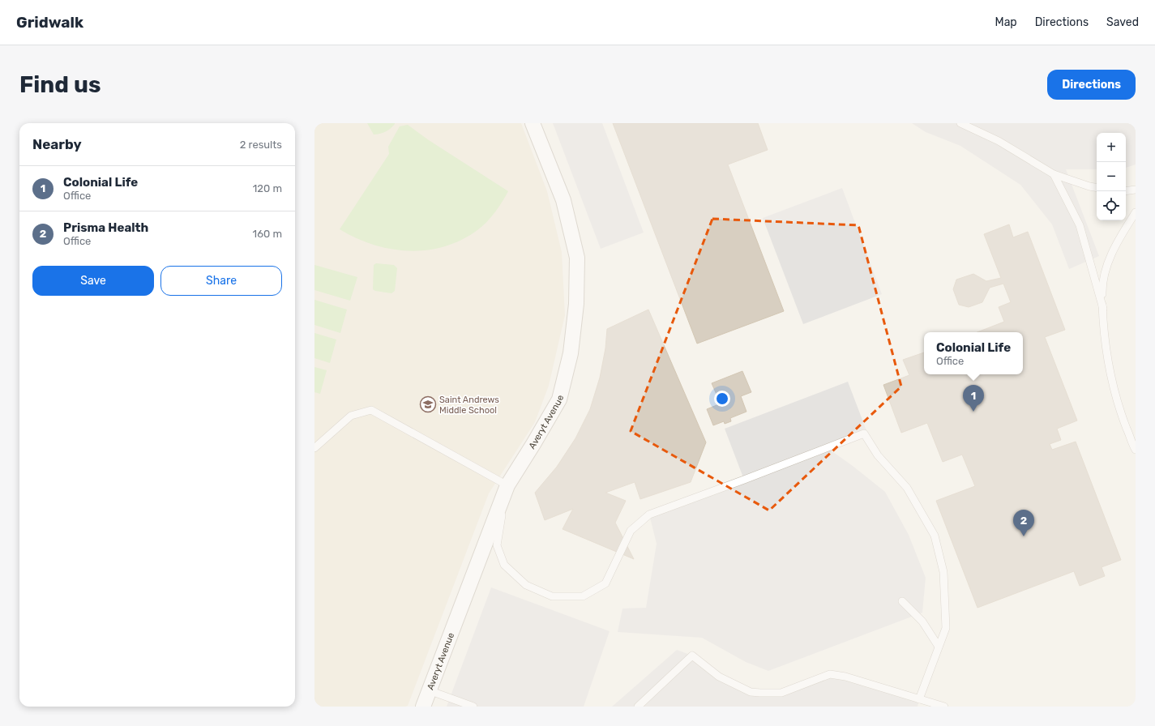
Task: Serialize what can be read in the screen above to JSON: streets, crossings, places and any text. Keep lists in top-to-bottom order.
{
  "streets": {
    "street": ["Averyt Avenue"]
  },
  "places": {
    "school or university": ["Saint Andrews Middle School"]
  },
  "page": {
    "header": "Gridwalk",
    "nav": ["Map", "Directions", "Saved"],
    "buttons": [
      "Directions",
      ["Save", "Share"]
    ],
    "title": "Find us",
    "heading": ["Nearby", "2 results"],
    "map_buttons": ["+", "−"],
    "list": [
      {
        "mark": "1",
        "name": "Colonial Life",
        "note": "Office",
        "value": "120 m"
      },
      {
        "mark": "2",
        "name": "Prisma Health",
        "note": "Office",
        "value": "160 m"
      }
    ],
    "popup": ["Colonial Life", "Office"],
    "pins": ["1", "2"]
  }
}
